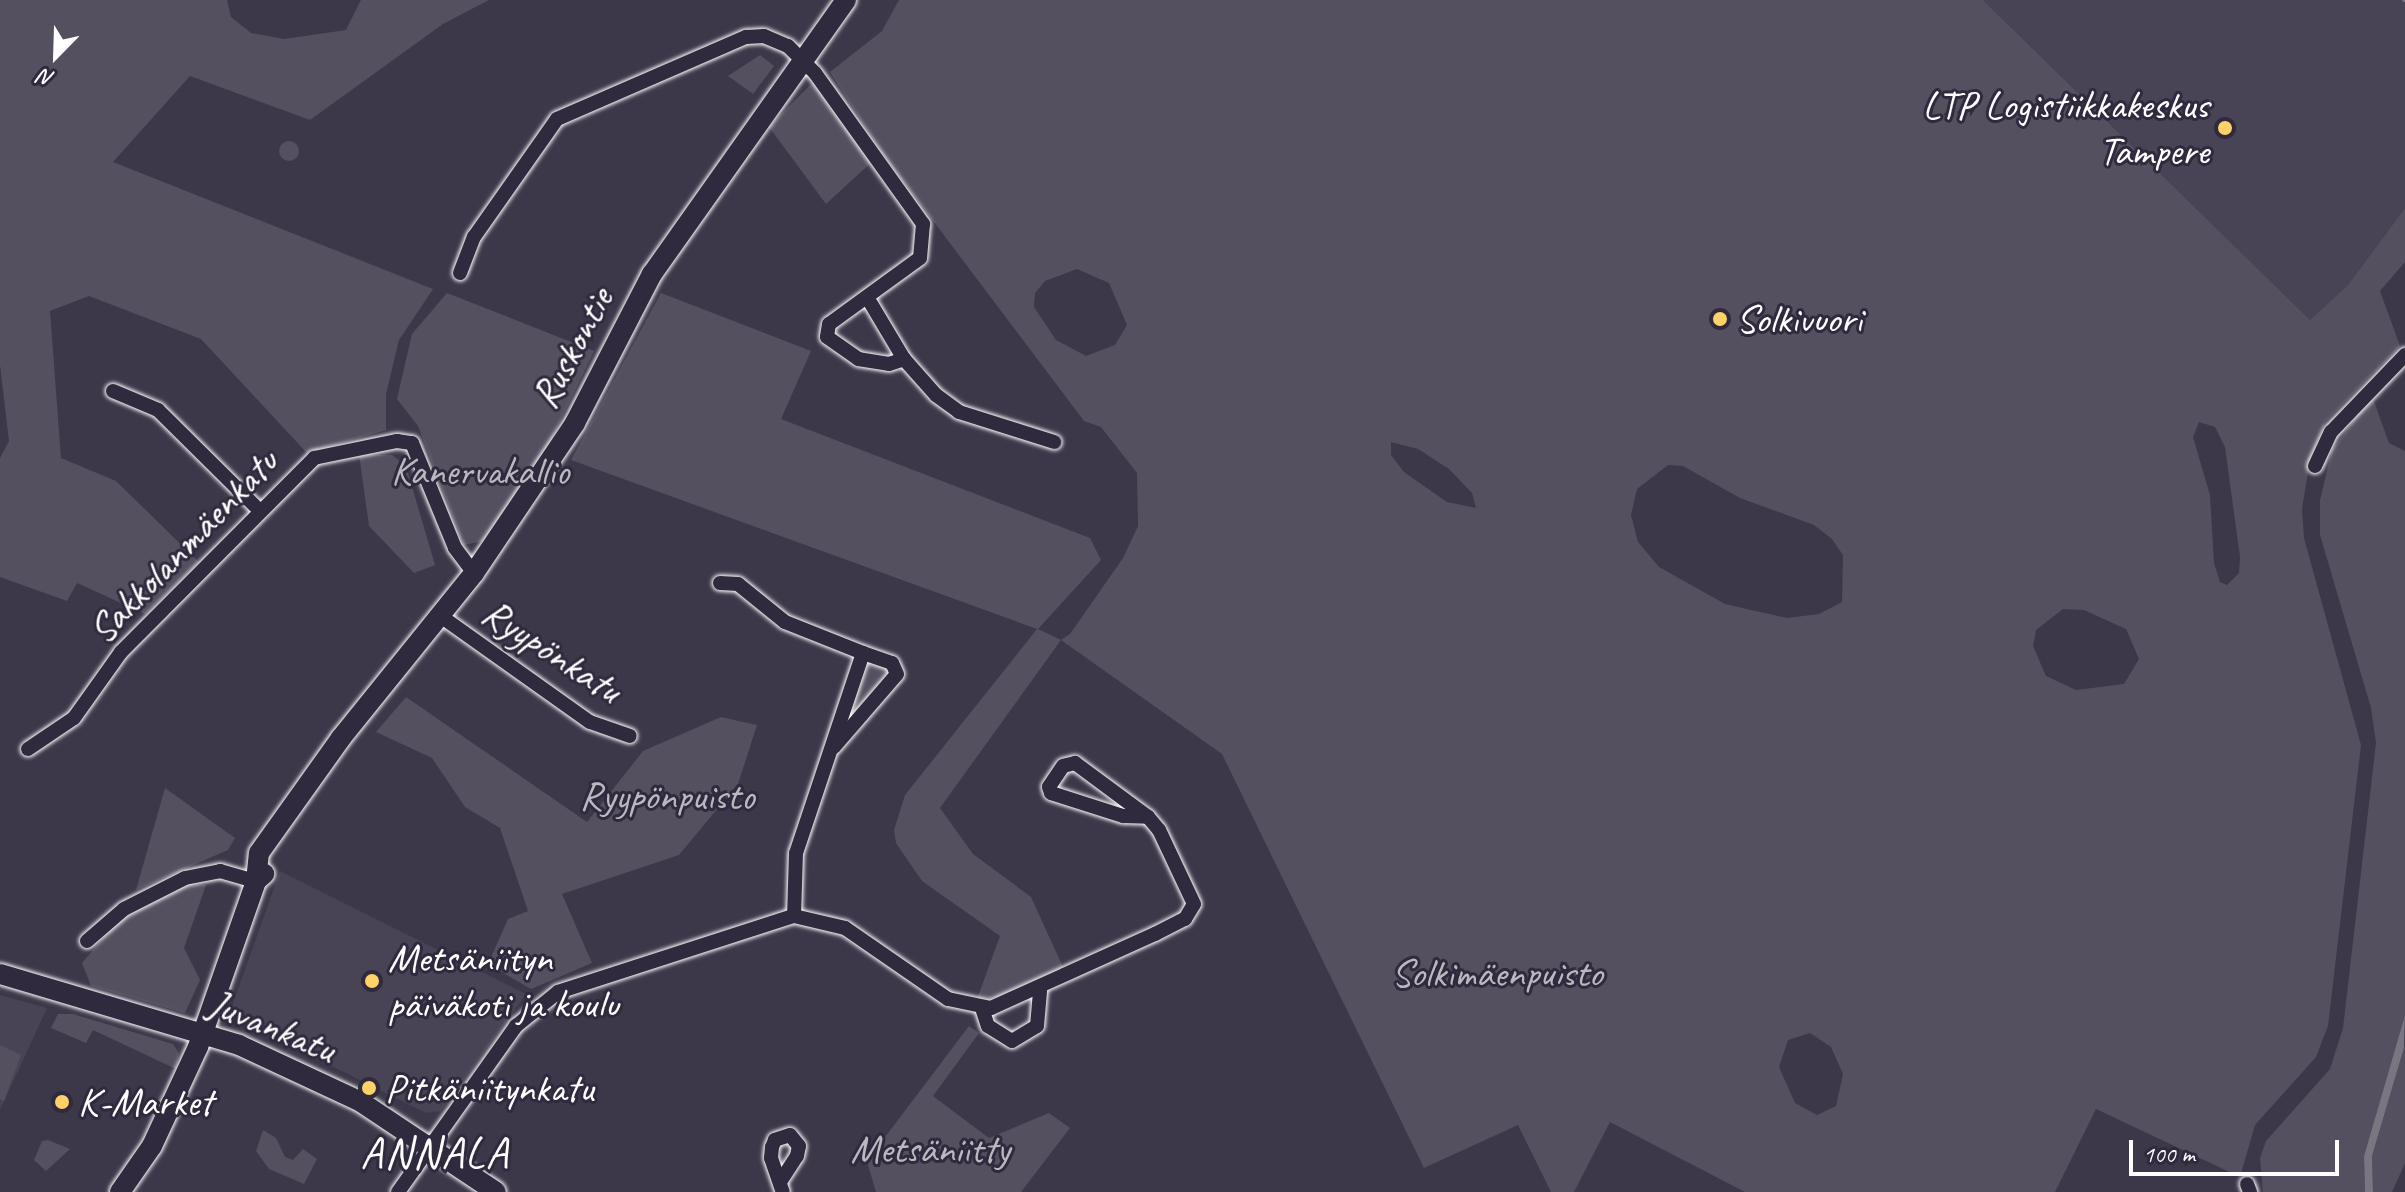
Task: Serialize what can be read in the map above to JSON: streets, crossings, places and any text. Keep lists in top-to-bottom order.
{
  "streets": {
    "main road": ["Ruskontie", "Juvankatu"],
    "street": ["Sakkolanmäenkatu", "Ryypönkatu"]
  },
  "crossings": [
    ["Ruskontie", "Sakkolanmäenkatu"],
    ["Ruskontie", "Ryypönkatu"],
    ["Ruskontie", "Juvankatu"]
  ],
  "districts": ["ANNALA"],
  "parks": [
    "Kanervakallio",
    "Ryypönpuisto",
    "Solkimäenpuisto",
    "Metsäniitty"
  ],
  "places": [
    "LTP Logistiikkakeskus Tampere",
    "Solkivuori",
    "Metsäniityn päiväkoti ja koulu",
    "Pitkäniitynkatu",
    "K-Market"
  ],
  "scale_bar": "100 m",
  "north": "bottom left"
}
